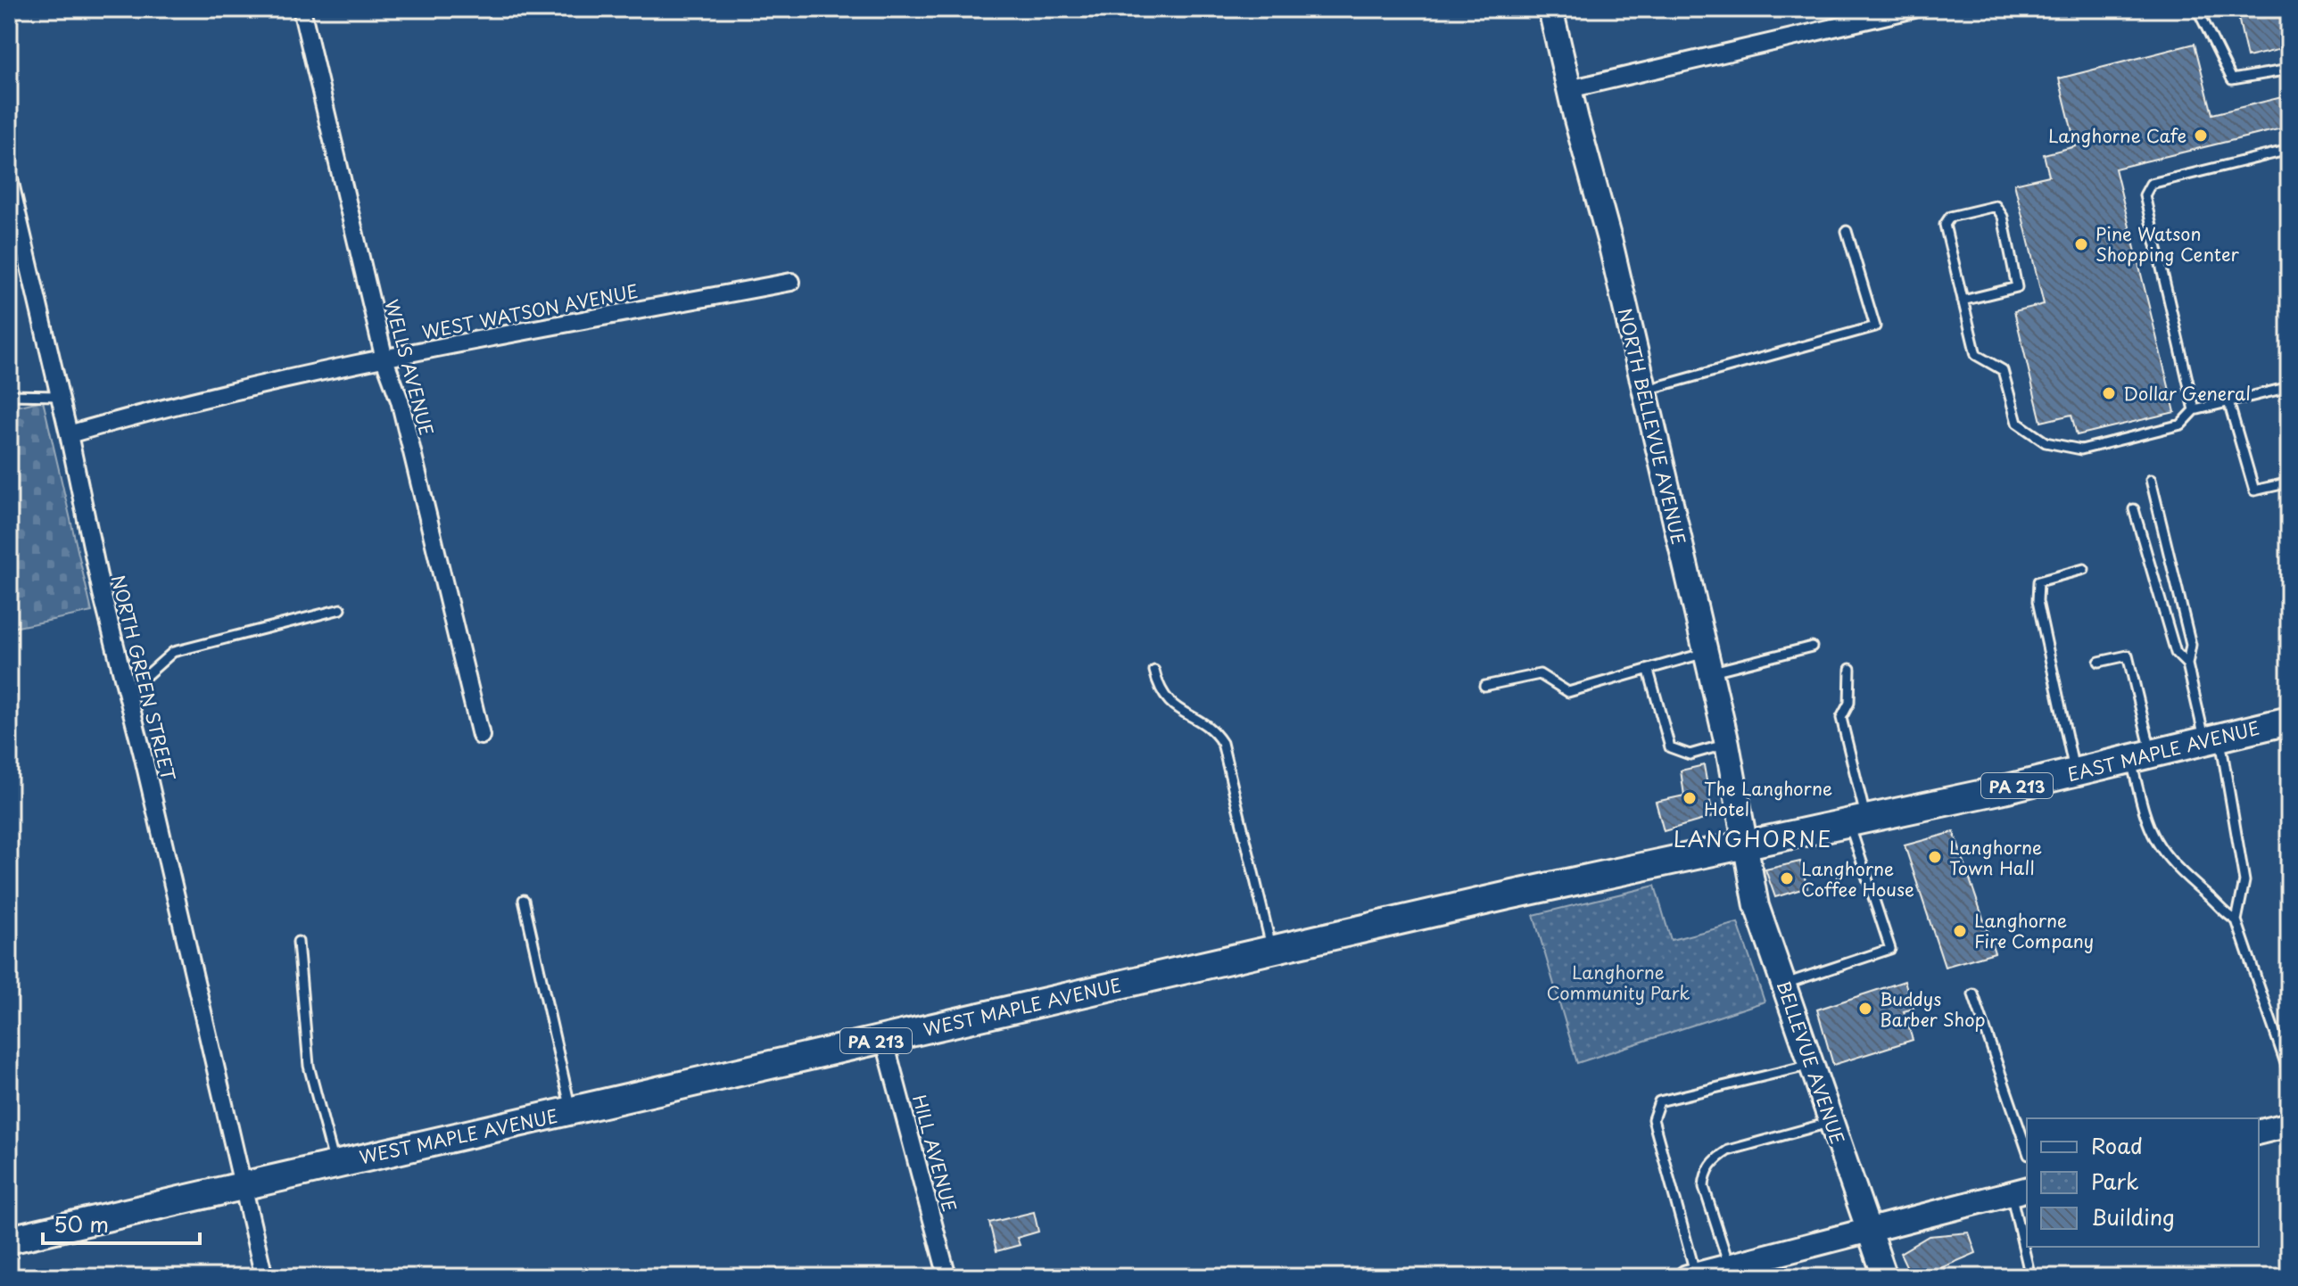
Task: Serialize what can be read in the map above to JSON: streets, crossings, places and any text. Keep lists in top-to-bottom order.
{
  "streets": {
    "main road": ["EAST MAPLE AVENUE", "PA 213", "WEST MAPLE AVENUE"],
    "street": [
      "WEST WATSON AVENUE",
      "WELLS AVENUE",
      "NORTH BELLEVUE AVENUE",
      "NORTH GREEN STREET",
      "BELLEVUE AVENUE",
      "HILL AVENUE"
    ]
  },
  "crossings": [
    ["WEST WATSON AVENUE", "WELLS AVENUE"],
    ["WEST WATSON AVENUE", "NORTH GREEN STREET"],
    ["NORTH BELLEVUE AVENUE", "EAST MAPLE AVENUE"],
    ["NORTH BELLEVUE AVENUE", "WEST MAPLE AVENUE"],
    ["NORTH BELLEVUE AVENUE", "BELLEVUE AVENUE"],
    ["NORTH GREEN STREET", "WEST MAPLE AVENUE"],
    ["EAST MAPLE AVENUE", "WEST MAPLE AVENUE"],
    ["EAST MAPLE AVENUE", "BELLEVUE AVENUE"],
    ["WEST MAPLE AVENUE", "BELLEVUE AVENUE"],
    ["WEST MAPLE AVENUE", "HILL AVENUE"]
  ],
  "districts": ["LANGHORNE"],
  "parks": ["Langhorne Community Park"],
  "places": [
    "Langhorne Cafe",
    "Pine Watson Shopping Center",
    "Dollar General",
    "The Langhorne Hotel",
    "Langhorne Town Hall",
    "Langhorne Coffee House",
    "Langhorne Fire Company",
    "Buddys Barber Shop"
  ],
  "legend": ["Road", "Park", "Building"],
  "scale_bar": "50 m"
}
